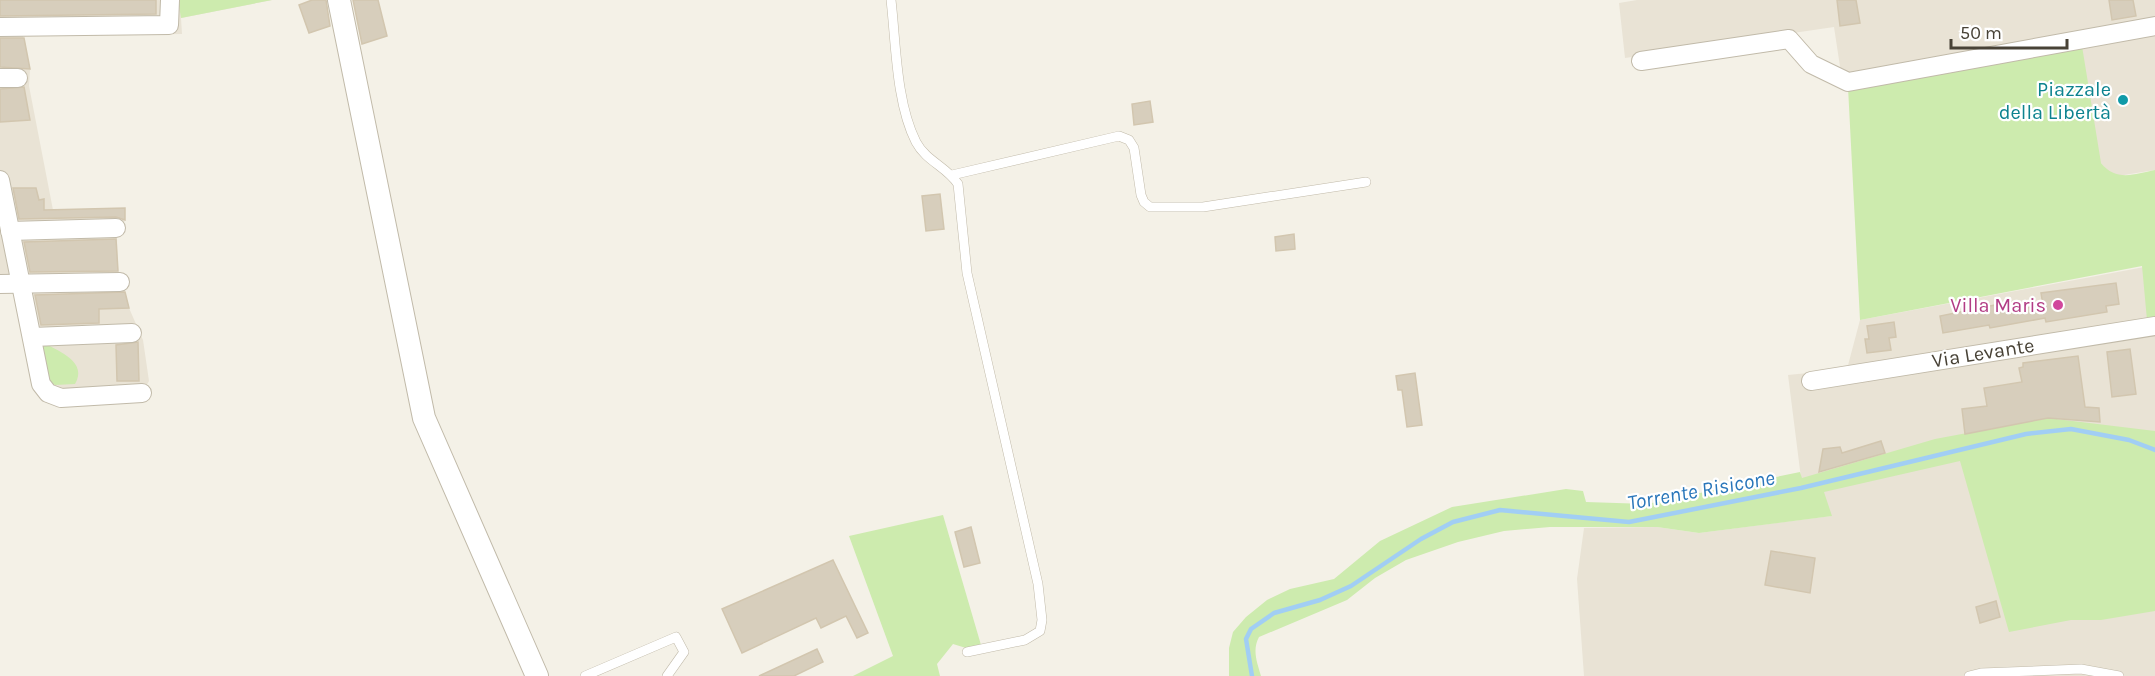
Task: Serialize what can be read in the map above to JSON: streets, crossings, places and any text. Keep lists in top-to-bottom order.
{
  "streets": {
    "street": ["Via Levante"]
  },
  "water": ["Torrente Risicone"],
  "places": ["Piazzale della Libertà", "Villa Maris"],
  "scale_bar": "50 m"
}
